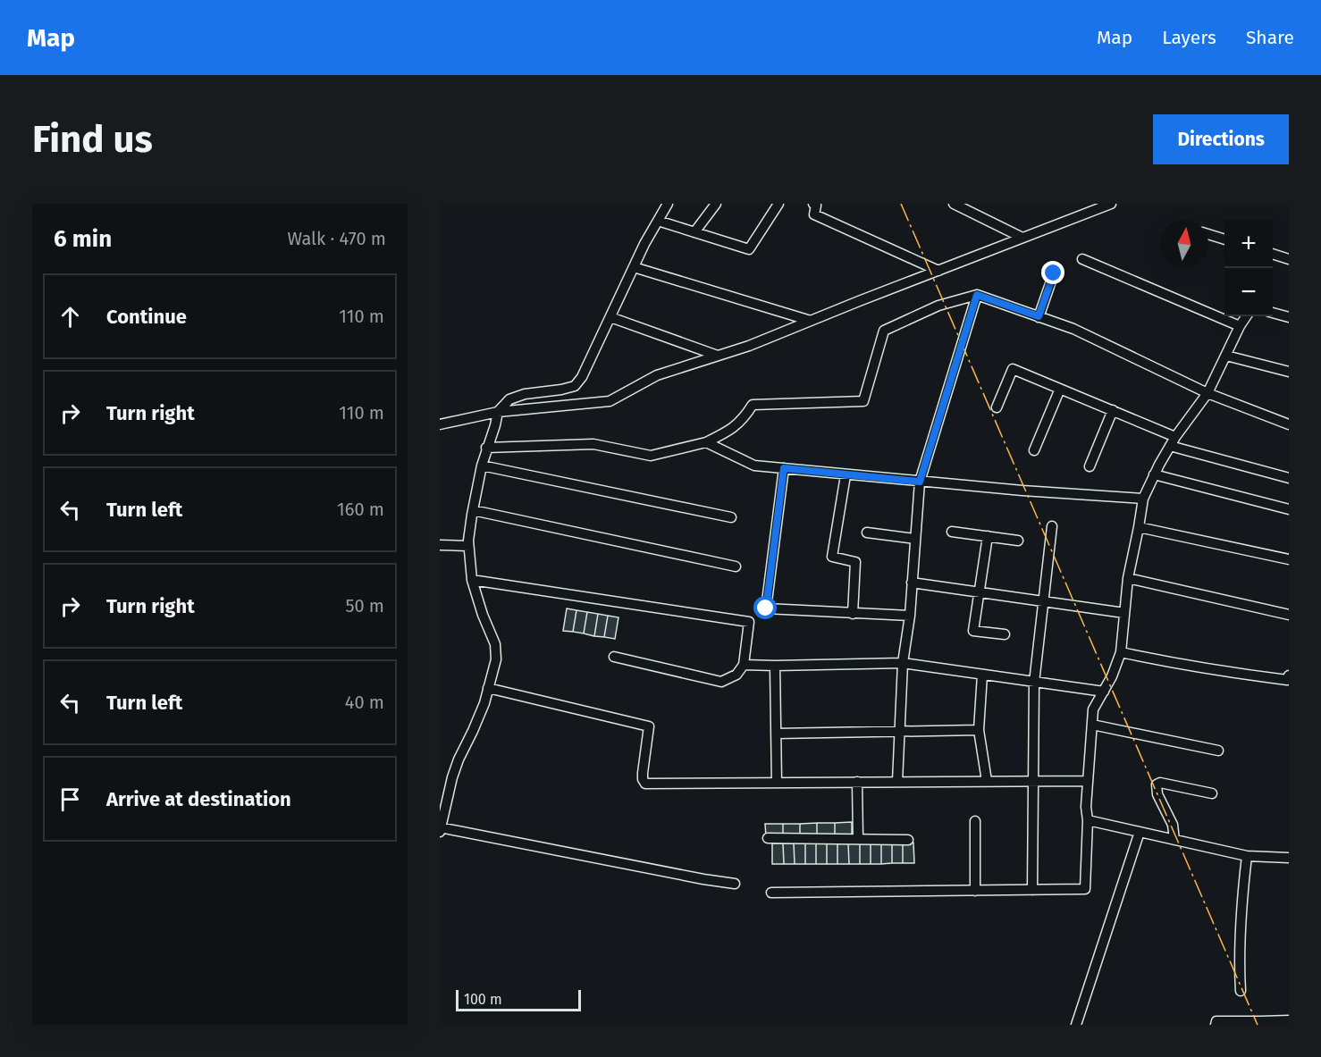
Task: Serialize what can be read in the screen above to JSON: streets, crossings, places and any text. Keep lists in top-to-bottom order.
{
  "scale_bar": "100 m",
  "north": "top",
  "page": {
    "header": "Map",
    "nav": ["Map", "Layers", "Share"],
    "buttons": "Directions",
    "title": "Find us",
    "heading": ["6 min", "Walk · 470 m"],
    "map_buttons": ["+", "−"],
    "list": [
      ["Continue", "110 m"],
      ["Turn right", "110 m"],
      ["Turn left", "160 m"],
      ["Turn right", "50 m"],
      ["Turn left", "40 m"],
      "Arrive at destination"
    ],
    "scale": "100 m"
  }
}
